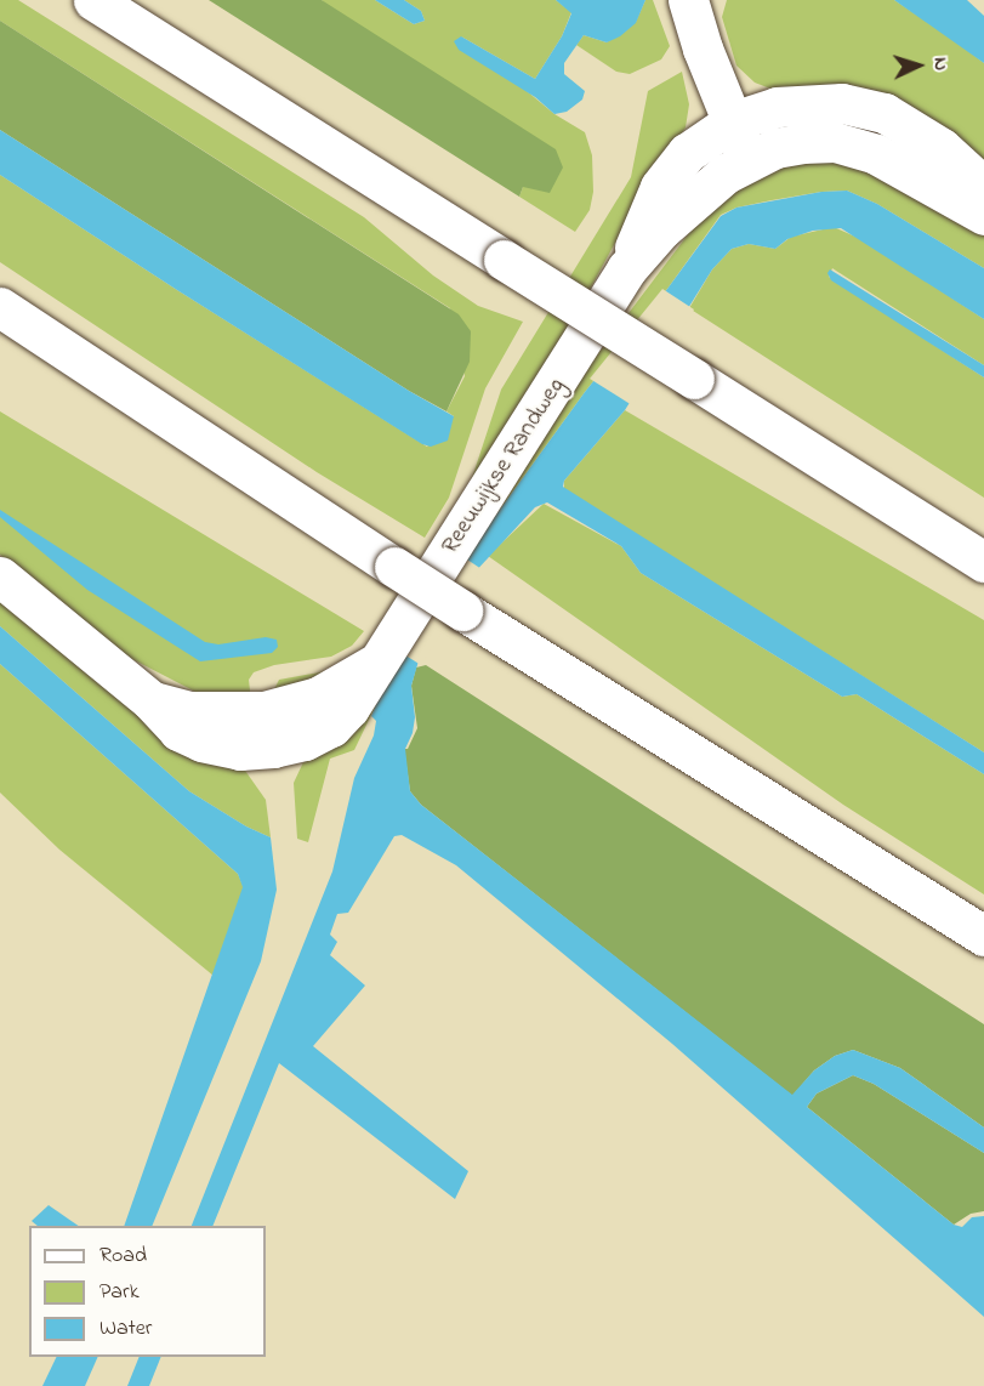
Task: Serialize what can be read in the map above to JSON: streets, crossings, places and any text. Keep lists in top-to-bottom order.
{
  "streets": {
    "main road": ["Reeuwijkse Randweg"]
  },
  "legend": ["Road", "Park", "Water"],
  "north": "right"
}
